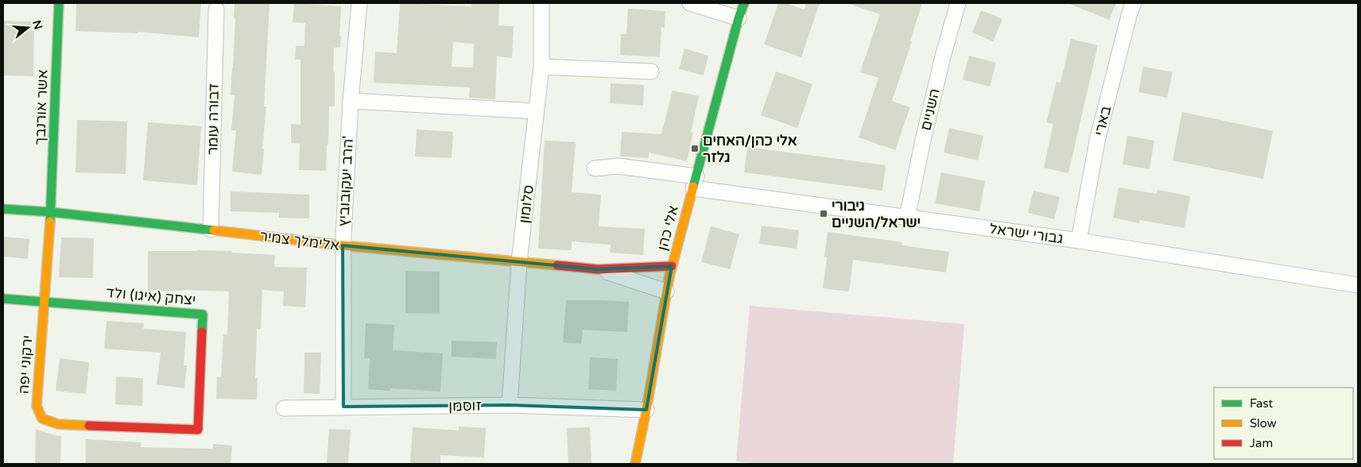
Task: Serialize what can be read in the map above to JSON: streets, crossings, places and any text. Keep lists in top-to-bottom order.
{
  "streets": {
    "street": [
      "אשר אורנבך",
      "השניים",
      "דבורה עומר",
      "בארי",
      "הרב יעקובוביץ'",
      "סלומון",
      "אלי כהן",
      "גבורי ישראל",
      "אלימלך צמיר",
      "יצחק (איגו) ולד",
      "ירקוני יפה",
      "זוסמן"
    ]
  },
  "crossings": [
    ["אשר אורנבך", "אלימלך צמיר"],
    ["אשר אורנבך", "ירקוני יפה"],
    ["השניים", "גבורי ישראל"],
    ["דבורה עומר", "אלימלך צמיר"],
    ["בארי", "גבורי ישראל"],
    ["הרב יעקובוביץ'", "אלימלך צמיר"],
    ["הרב יעקובוביץ'", "זוסמן"],
    ["סלומון", "אלימלך צמיר"],
    ["סלומון", "זוסמן"],
    ["אלי כהן", "גבורי ישראל"],
    ["אלי כהן", "אלימלך צמיר"],
    ["אלי כהן", "זוסמן"],
    ["אלימלך צמיר", "ירקוני יפה"],
    ["יצחק (איגו) ולד", "ירקוני יפה"]
  ],
  "places": {
    "transit": ["אלי כהן/האחים גלזר", "גיבורי ישראל/השניים"]
  },
  "legend": ["Fast", "Slow", "Jam"],
  "north": "right"
}
